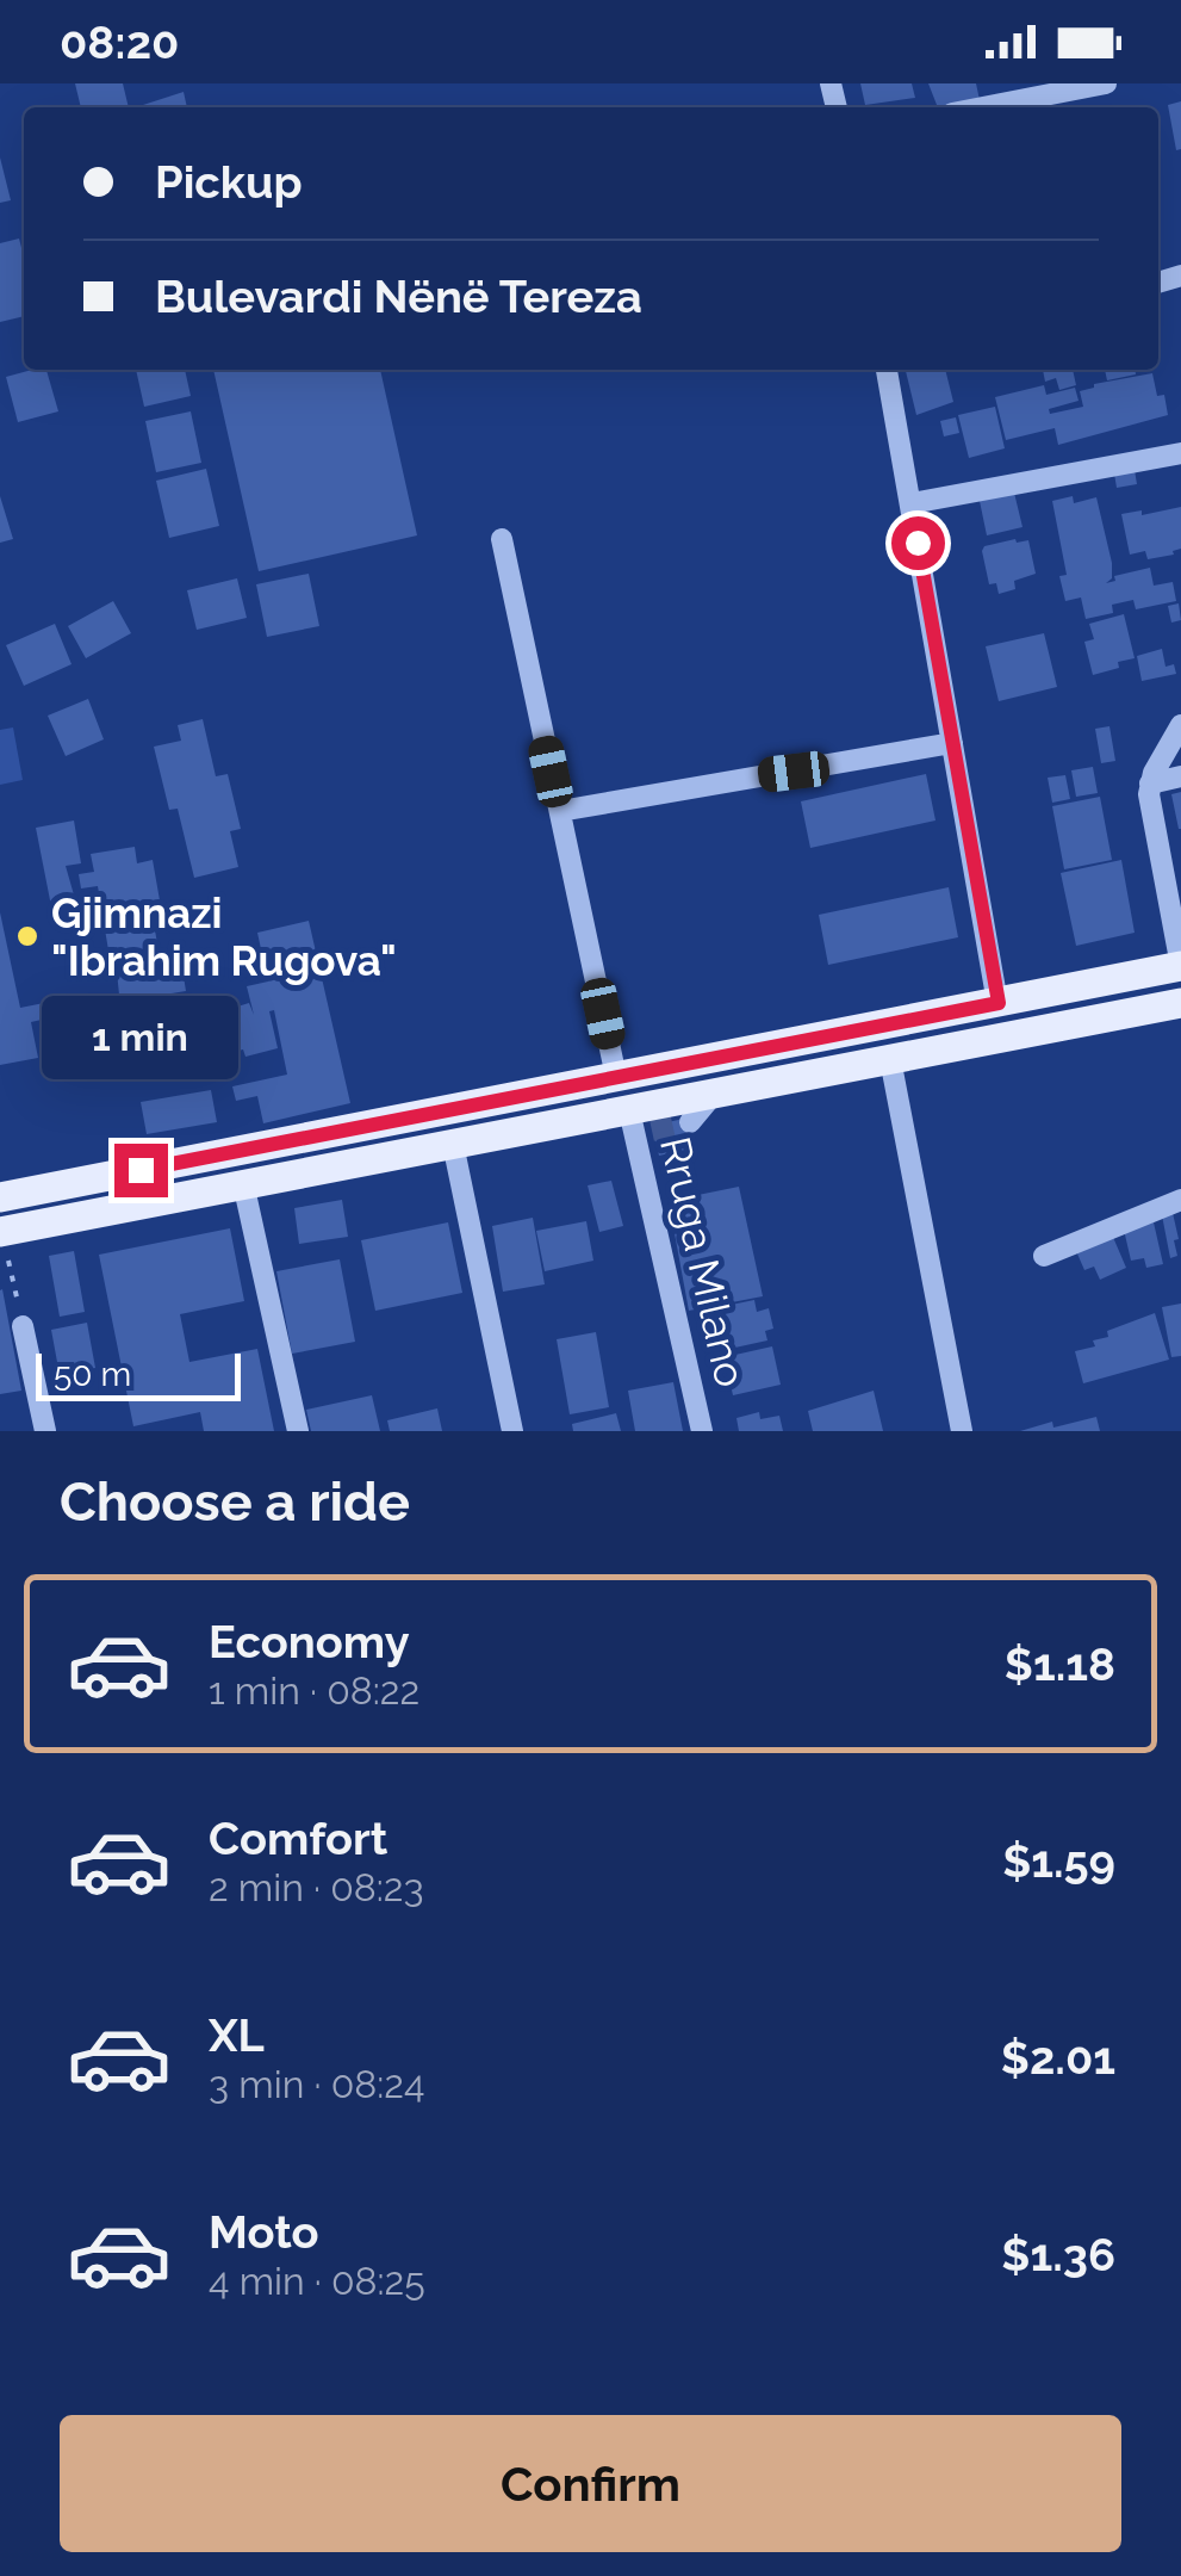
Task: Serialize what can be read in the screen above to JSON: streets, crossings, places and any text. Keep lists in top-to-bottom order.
{
  "streets": {
    "street": ["Rruga Milano"]
  },
  "places": ["Gjimnazi \"Ibrahim Rugova\""],
  "scale_bar": "50 m",
  "page": {
    "status": "08:20",
    "banner": ["Pickup", "Bulevardi Nënë Tereza"],
    "bubble": "1 min",
    "scale": "50 m",
    "heading": "Choose a ride",
    "list": [
      {
        "name": "Economy",
        "note": "1 min · 08:22",
        "value": "$1.18"
      },
      {
        "name": "Comfort",
        "note": "2 min · 08:23",
        "value": "$1.59"
      },
      {
        "name": "XL",
        "note": "3 min · 08:24",
        "value": "$2.01"
      },
      {
        "name": "Moto",
        "note": "4 min · 08:25",
        "value": "$1.36"
      }
    ],
    "buttons": "Confirm"
  }
}
